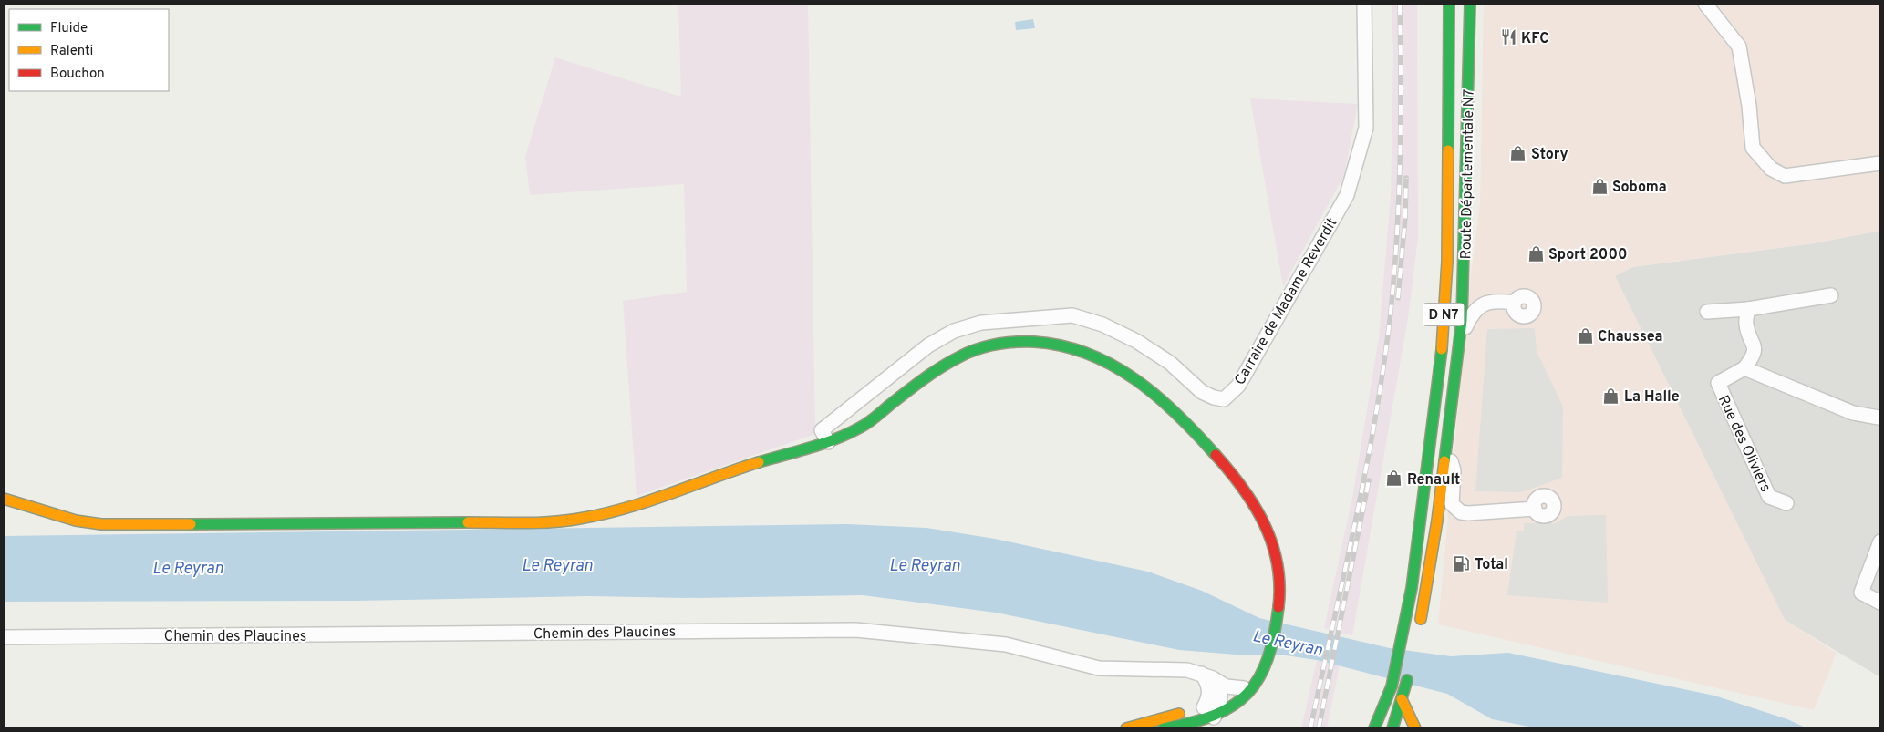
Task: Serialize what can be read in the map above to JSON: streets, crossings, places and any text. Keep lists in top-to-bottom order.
{
  "streets": {
    "main road": ["Route Départementale N7", "D N7"],
    "street": ["Carraire de Madame Reverdit", "Rue des Oliviers", "Chemin des Plaucines"]
  },
  "water": ["Le Reyran"],
  "places": {
    "restaurant": ["KFC"],
    "shop": [
      "Story",
      "Soboma",
      "Sport 2000",
      "Chaussea",
      "La Halle",
      "Renault"
    ],
    "fuel station": ["Total"]
  },
  "legend": ["Fluide", "Ralenti", "Bouchon"]
}
